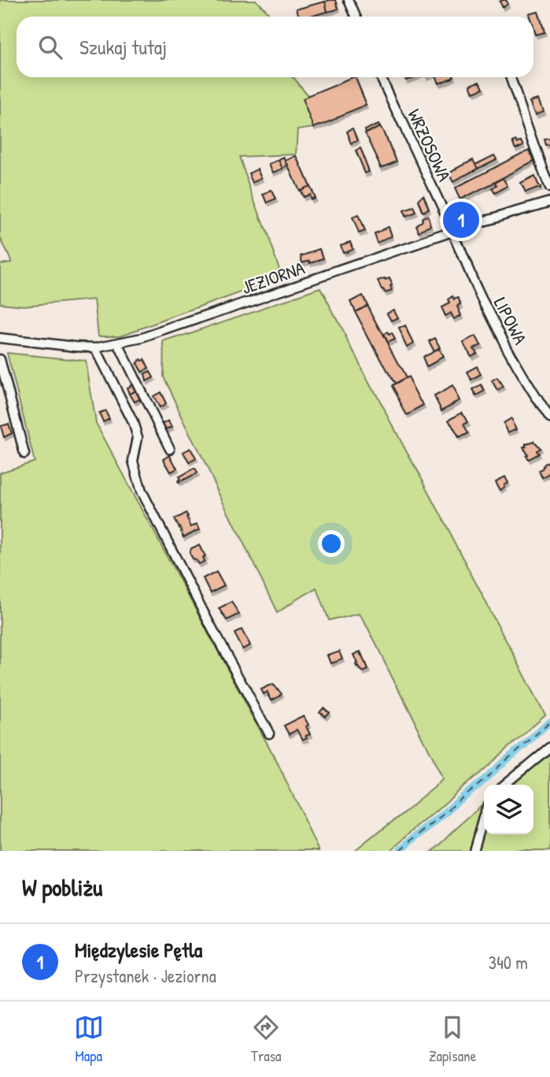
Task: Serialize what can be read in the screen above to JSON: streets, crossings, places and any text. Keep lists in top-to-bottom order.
{
  "streets": {
    "street": ["WRZOSOWA", "JEZIORNA", "LIPOWA"]
  },
  "crossings": [
    ["WRZOSOWA", "JEZIORNA"],
    ["WRZOSOWA", "LIPOWA"],
    ["JEZIORNA", "LIPOWA"]
  ],
  "page": {
    "search": "Szukaj tutaj",
    "pins": "1",
    "heading": "W pobliżu",
    "list": [
      {
        "mark": "1",
        "name": "Międzylesie Pętla",
        "note": "Przystanek · Jeziorna",
        "value": "340 m"
      }
    ],
    "nav": ["Mapa", "Trasa", "Zapisane"]
  }
}
